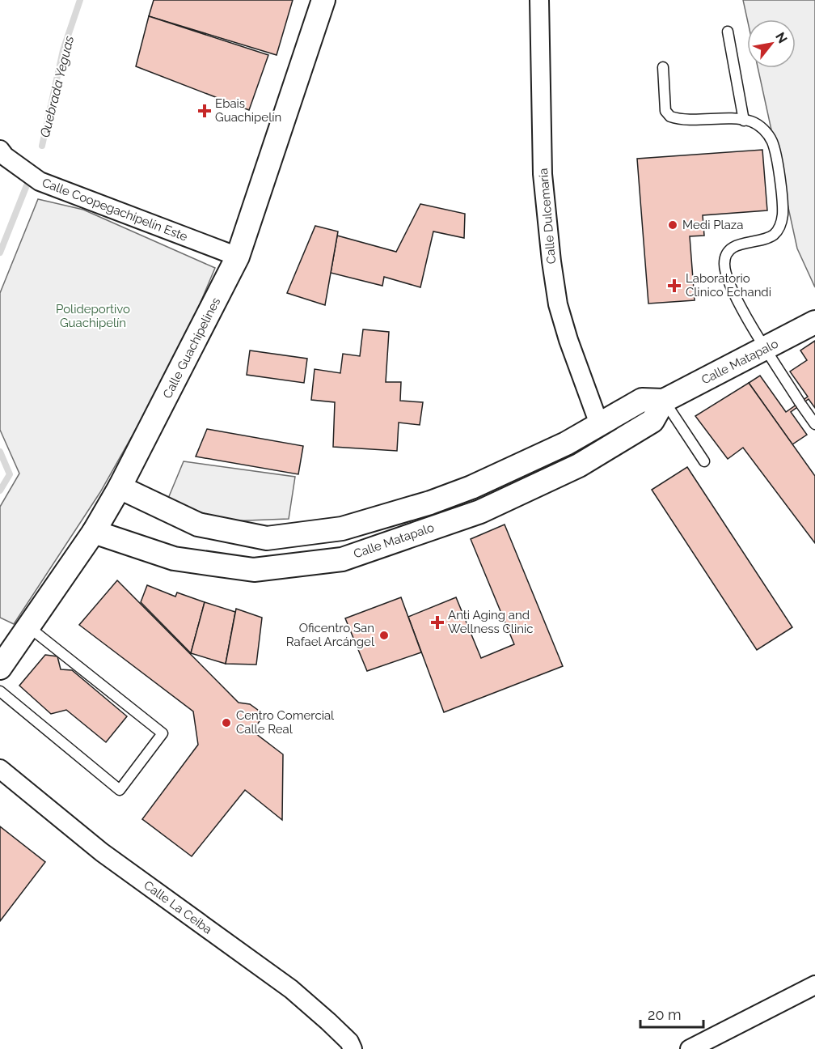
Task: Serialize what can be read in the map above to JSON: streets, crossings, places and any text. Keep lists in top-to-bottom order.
{
  "streets": {
    "street": [
      "Calle Coopegachipelín Este",
      "Calle Dulcemaría",
      "Calle Guachipelines",
      "Calle Matapalo",
      "Calle La Ceiba"
    ]
  },
  "crossings": [
    ["Calle Coopegachipelín Este", "Calle Guachipelines"],
    ["Calle Dulcemaría", "Calle Matapalo"],
    ["Calle Guachipelines", "Calle Matapalo"]
  ],
  "water": ["Quebrada Yeguas"],
  "parks": ["Polideportivo Guachipelín"],
  "places": {
    "health": ["Ebais Guachipelín", "Laboratorio Clinico Echandi", "Anti Aging and Wellness Clinic"],
    "other": ["Medi Plaza", "Oficentro San Rafael Arcángel", "Centro Comercial Calle Real"]
  },
  "scale_bar": "20 m",
  "north": "top right"
}
